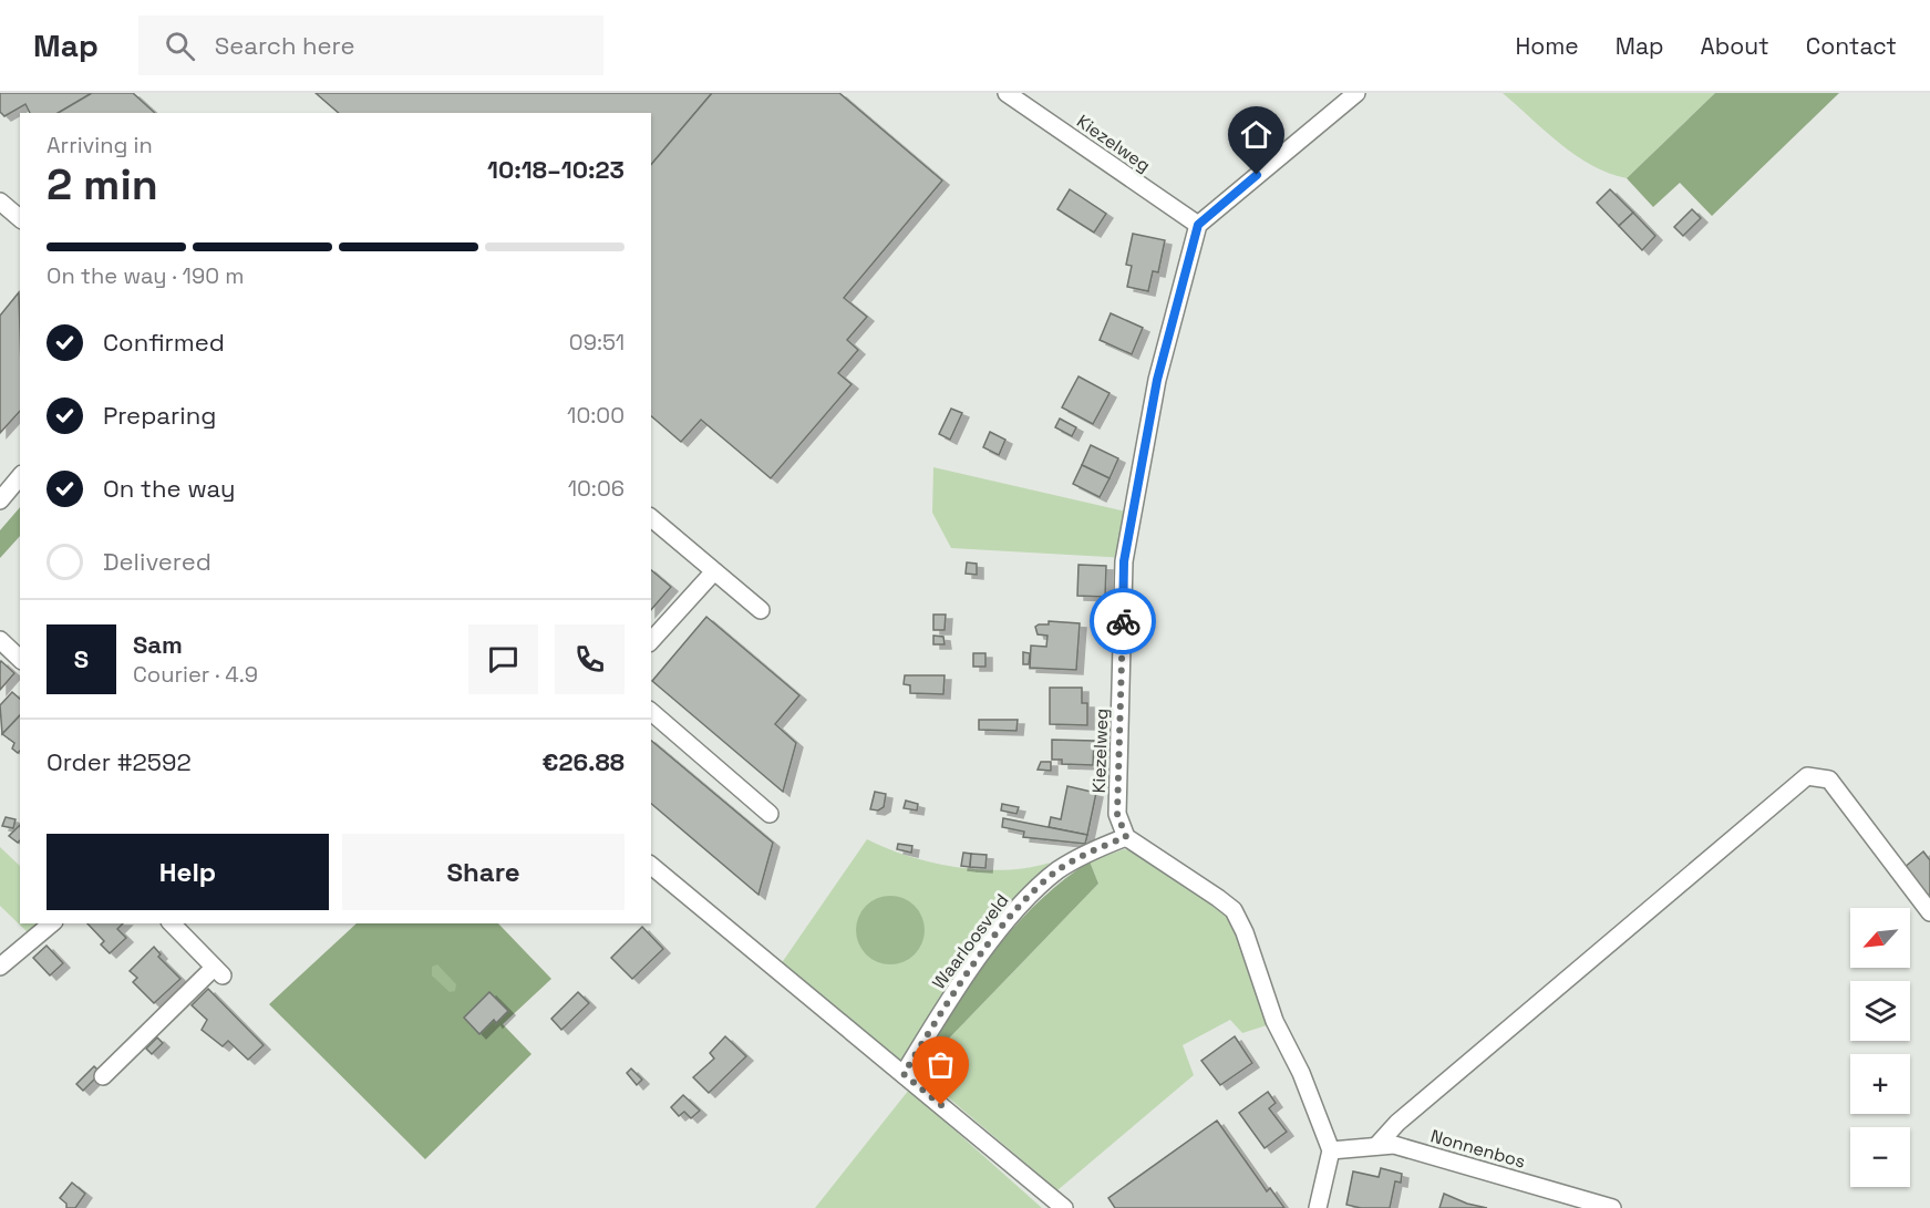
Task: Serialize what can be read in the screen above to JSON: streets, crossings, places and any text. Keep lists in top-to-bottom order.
{
  "streets": {
    "street": ["Kiezelweg", "Waarloosveld", "Nonnenbos"]
  },
  "crossings": [
    ["Kiezelweg", "Waarloosveld"]
  ],
  "north": "bottom left",
  "page": {
    "header": "Map",
    "search": "Search here",
    "nav": [
      "Home",
      "Map",
      "About",
      "Contact"
    ],
    "heading": ["2 min", "Arriving in", "10:18–10:23"],
    "panel": [
      "Sam",
      "Courier · 4.9",
      "Order #2592",
      "€26.88"
    ],
    "bar": "On the way · 190 m",
    "list": [
      ["Confirmed", "09:51"],
      ["Preparing", "10:00"],
      ["On the way", "10:06"],
      "Delivered"
    ],
    "round": "S",
    "buttons": ["Help", "Share"],
    "map_buttons": ["+", "−"]
  }
}
